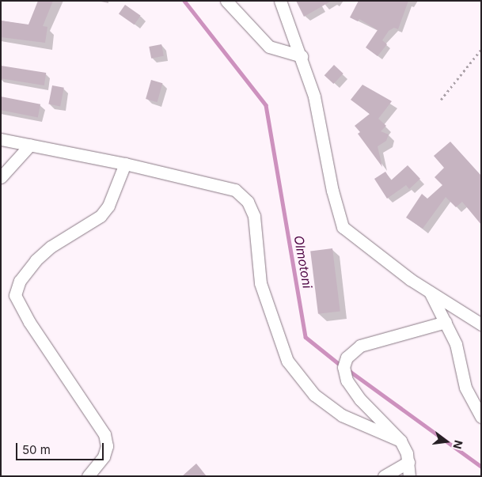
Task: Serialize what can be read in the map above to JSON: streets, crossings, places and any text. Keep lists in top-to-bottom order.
{
  "water": ["Olmotoni"],
  "scale_bar": "50 m",
  "north": "right"
}
